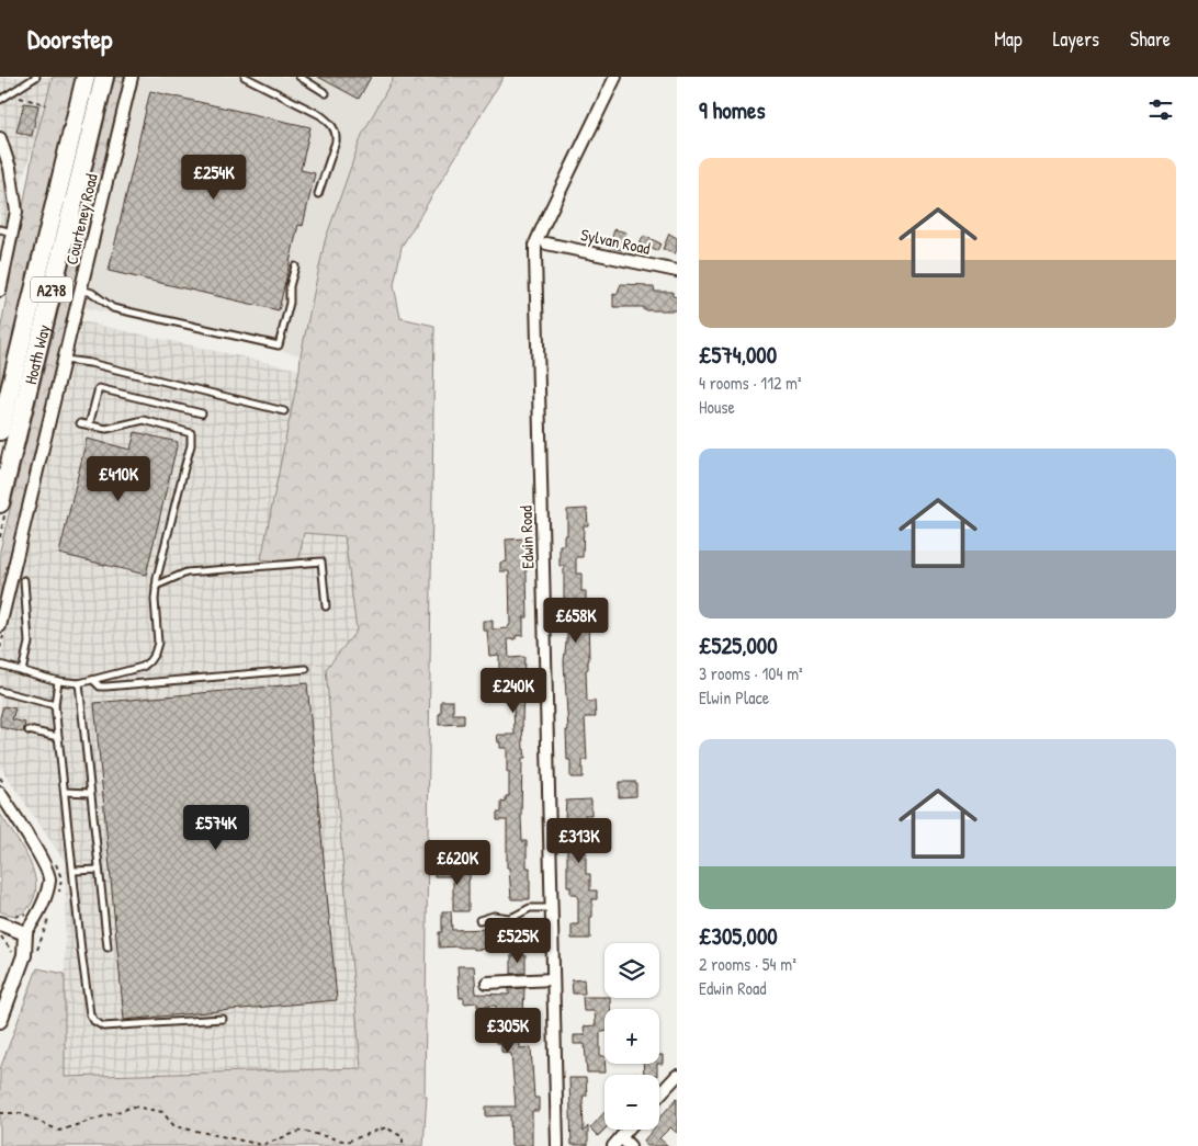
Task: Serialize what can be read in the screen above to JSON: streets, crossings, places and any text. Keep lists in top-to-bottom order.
{
  "streets": {
    "main road": ["A278", "Hoath Way"],
    "street": ["Courteney Road", "Sylvan Road", "Edwin Road"]
  },
  "page": {
    "header": "Doorstep",
    "nav": ["Map", "Layers", "Share"],
    "heading": "9 homes",
    "list": [
      {
        "name": "£574,000",
        "note": "4 rooms · 112 m² · House"
      },
      {
        "name": "£525,000",
        "note": "3 rooms · 104 m² · Elwin Place"
      },
      {
        "name": "£305,000",
        "note": "2 rooms · 54 m² · Edwin Road"
      }
    ],
    "price": [
      "£254K",
      "£410K",
      "£658K",
      "£240K",
      "£574K",
      "£313K",
      "£620K",
      "£525K",
      "£305K"
    ],
    "map_buttons": ["+", "−"]
  }
}
